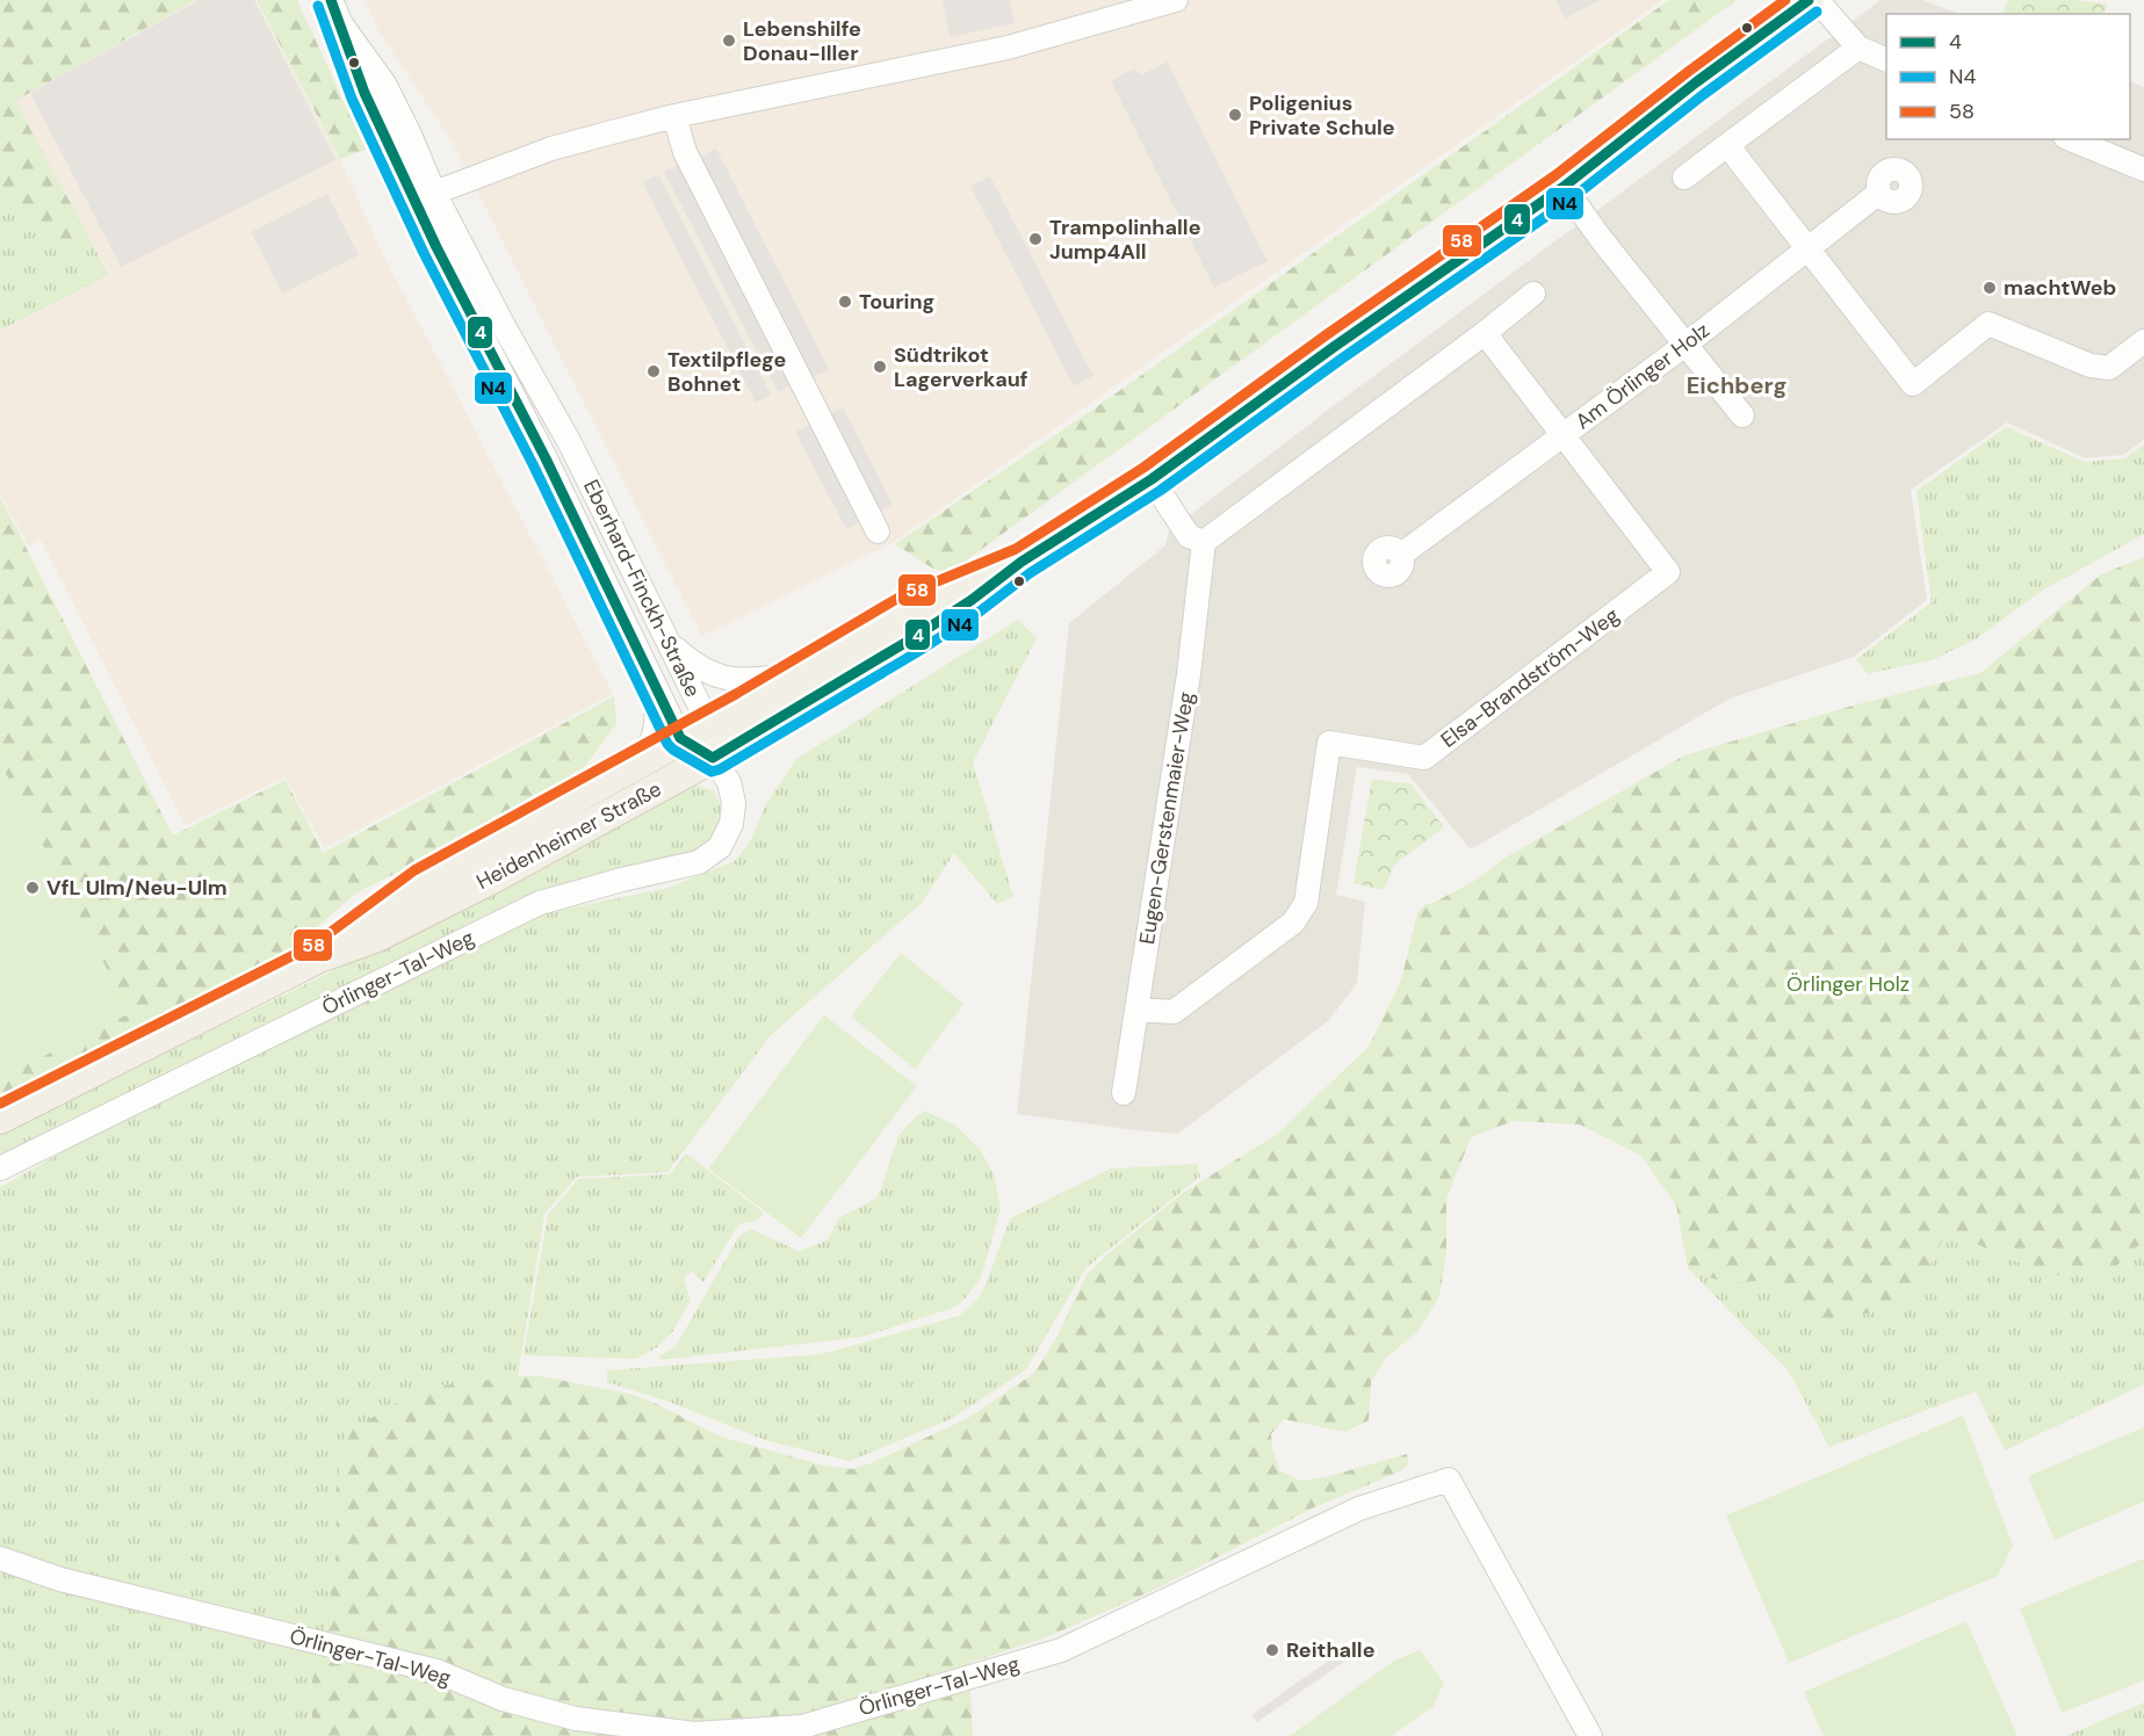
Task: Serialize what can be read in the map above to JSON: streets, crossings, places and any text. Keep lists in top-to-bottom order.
{
  "streets": {
    "main road": ["Heidenheimer Straße"],
    "street": [
      "Am Örlinger Holz",
      "Eberhard-Finckh-Straße",
      "Elsa-Brandström-Weg",
      "Eugen-Gerstenmaier-Weg",
      "Örlinger-Tal-Weg"
    ]
  },
  "crossings": [
    ["Am Örlinger Holz", "Elsa-Brandström-Weg"],
    ["Eberhard-Finckh-Straße", "Heidenheimer Straße"],
    ["Eberhard-Finckh-Straße", "Örlinger-Tal-Weg"],
    ["Elsa-Brandström-Weg", "Eugen-Gerstenmaier-Weg"],
    ["Heidenheimer Straße", "Örlinger-Tal-Weg"]
  ],
  "districts": ["Eichberg"],
  "parks": ["Örlinger Holz"],
  "places": [
    "Lebenshilfe Donau-Iller",
    "Poligenius Private Schule",
    "Trampolinhalle Jump4All",
    "machtWeb",
    "Touring",
    "Südtrikot Lagerverkauf",
    "Textilpflege Bohnet",
    "VfL Ulm/Neu-Ulm",
    "Reithalle"
  ],
  "lines": ["transit line 4", "transit line 58", "transit line N4"],
  "legend": ["4", "N4", "58"]
}
